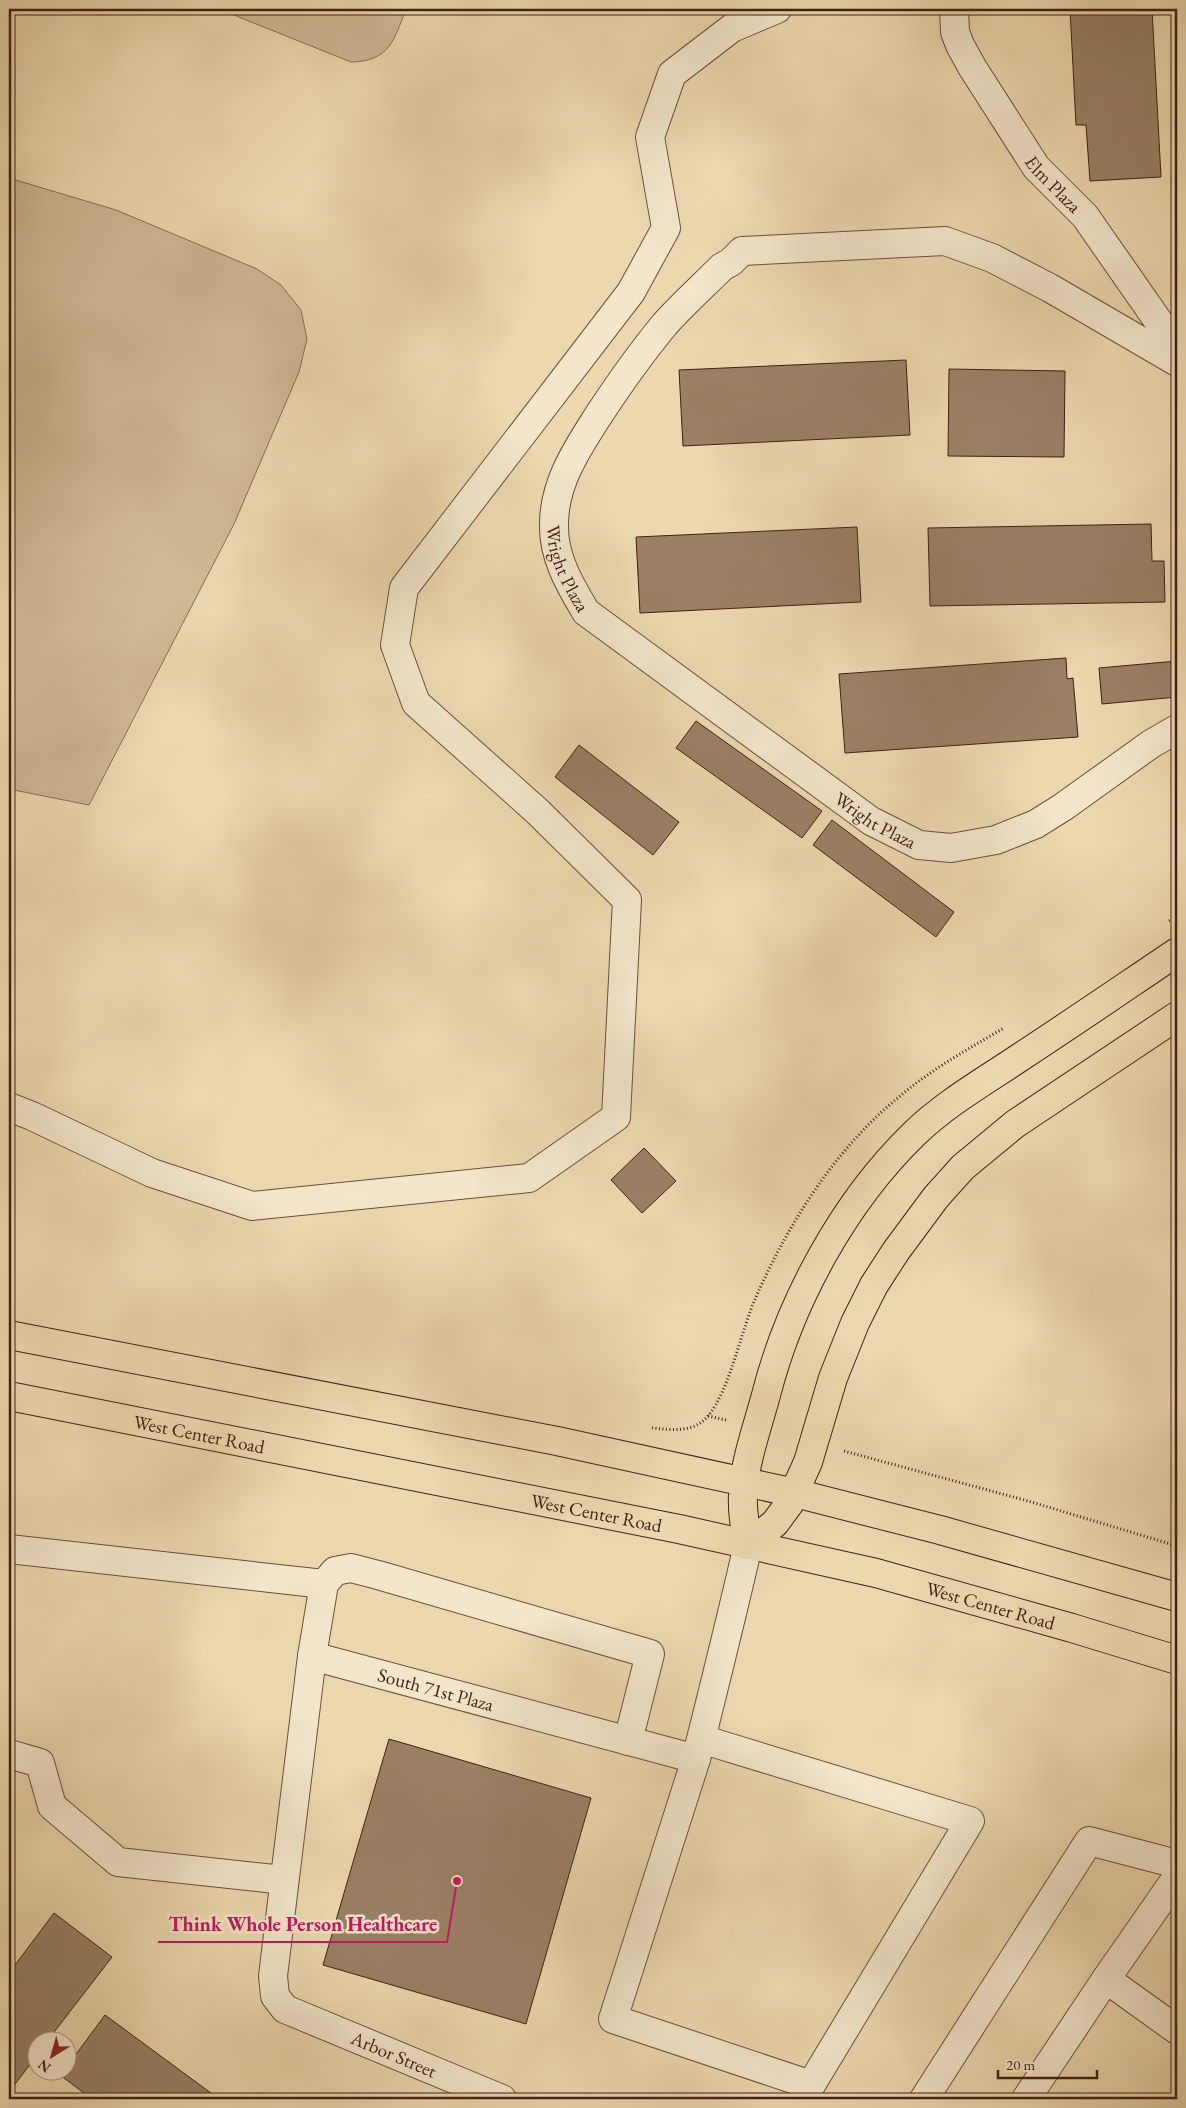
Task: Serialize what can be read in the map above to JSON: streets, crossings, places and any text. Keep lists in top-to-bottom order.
{
  "streets": {
    "main road": ["West Center Road"],
    "street": [
      "Elm Plaza",
      "Wright Plaza",
      "South 71st Plaza",
      "Arbor Street"
    ]
  },
  "places": ["Think Whole Person Healthcare"],
  "scale_bar": "20 m",
  "north": "bottom left"
}
